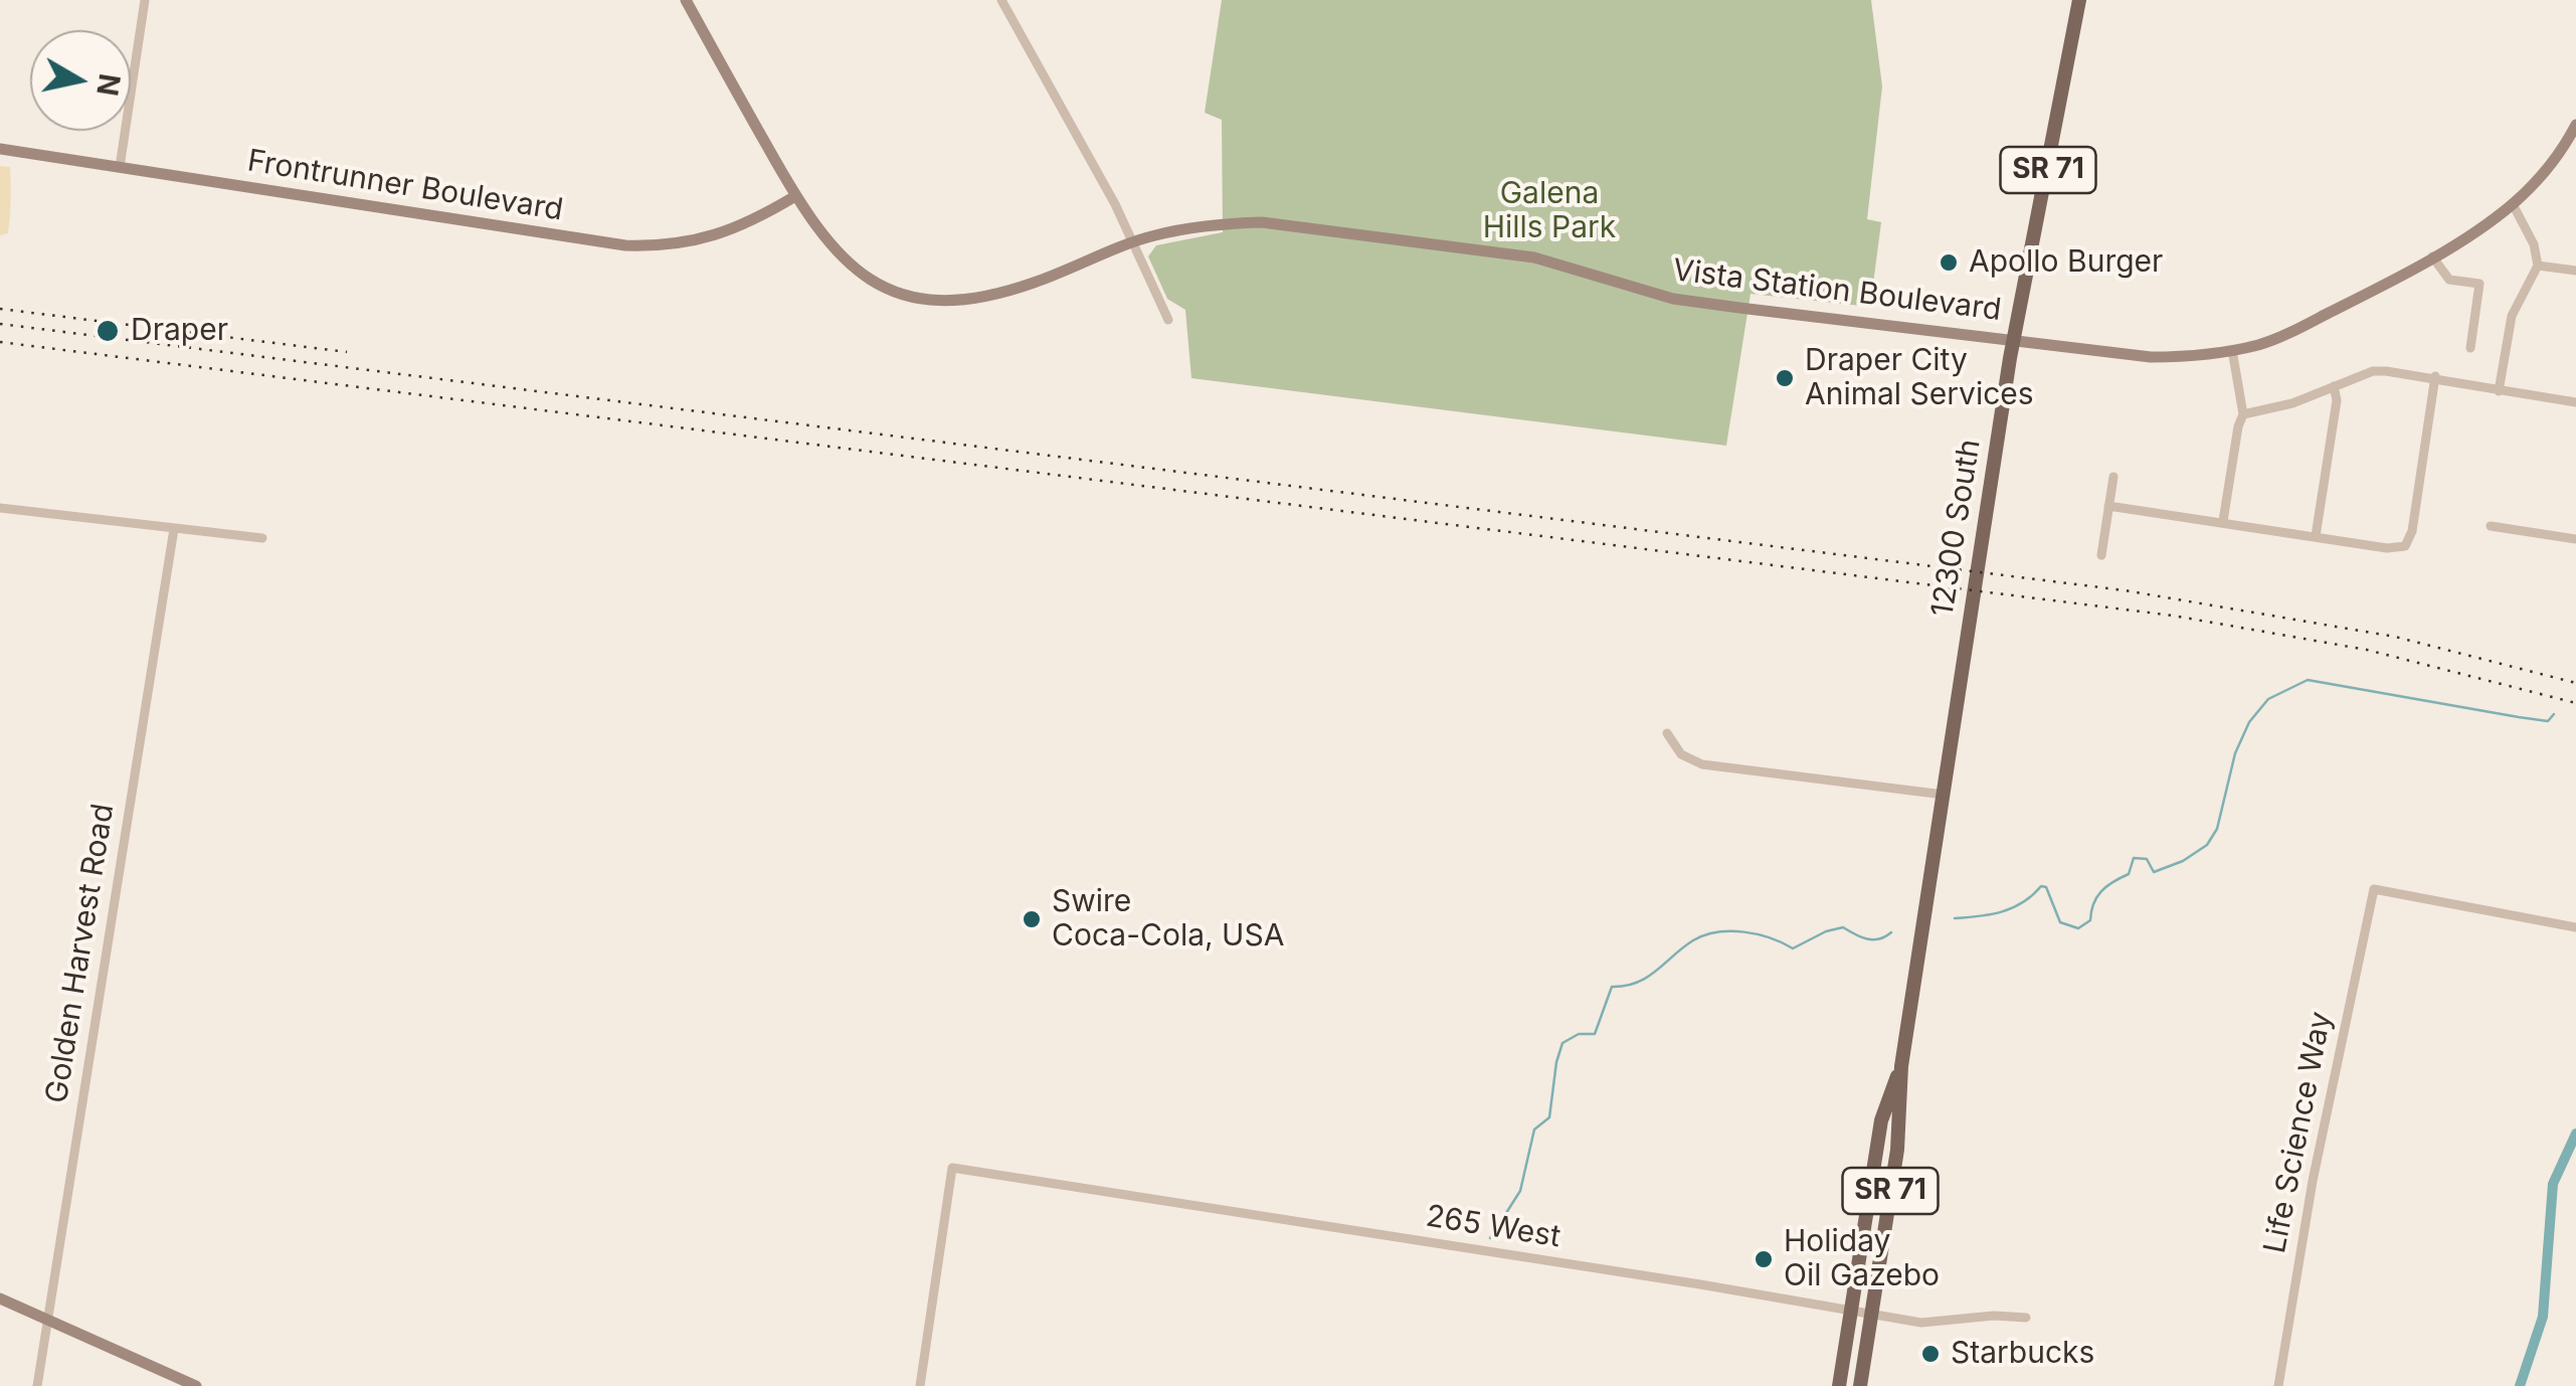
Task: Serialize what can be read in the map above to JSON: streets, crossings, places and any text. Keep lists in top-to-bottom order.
{
  "streets": {
    "main road": ["SR 71", "12300 South"],
    "street": [
      "Frontrunner Boulevard",
      "Vista Station Boulevard",
      "Golden Harvest Road",
      "Life Science Way",
      "265 West"
    ]
  },
  "crossings": [
    ["Frontrunner Boulevard", "Vista Station Boulevard"],
    ["Vista Station Boulevard", "12300 South"],
    ["12300 South", "265 West"]
  ],
  "parks": ["Galena Hills Park"],
  "places": [
    "Apollo Burger",
    "Draper",
    "Draper City Animal Services",
    "Swire Coca-Cola, USA",
    "Holiday Oil Gazebo",
    "Starbucks"
  ],
  "north": "right"
}
